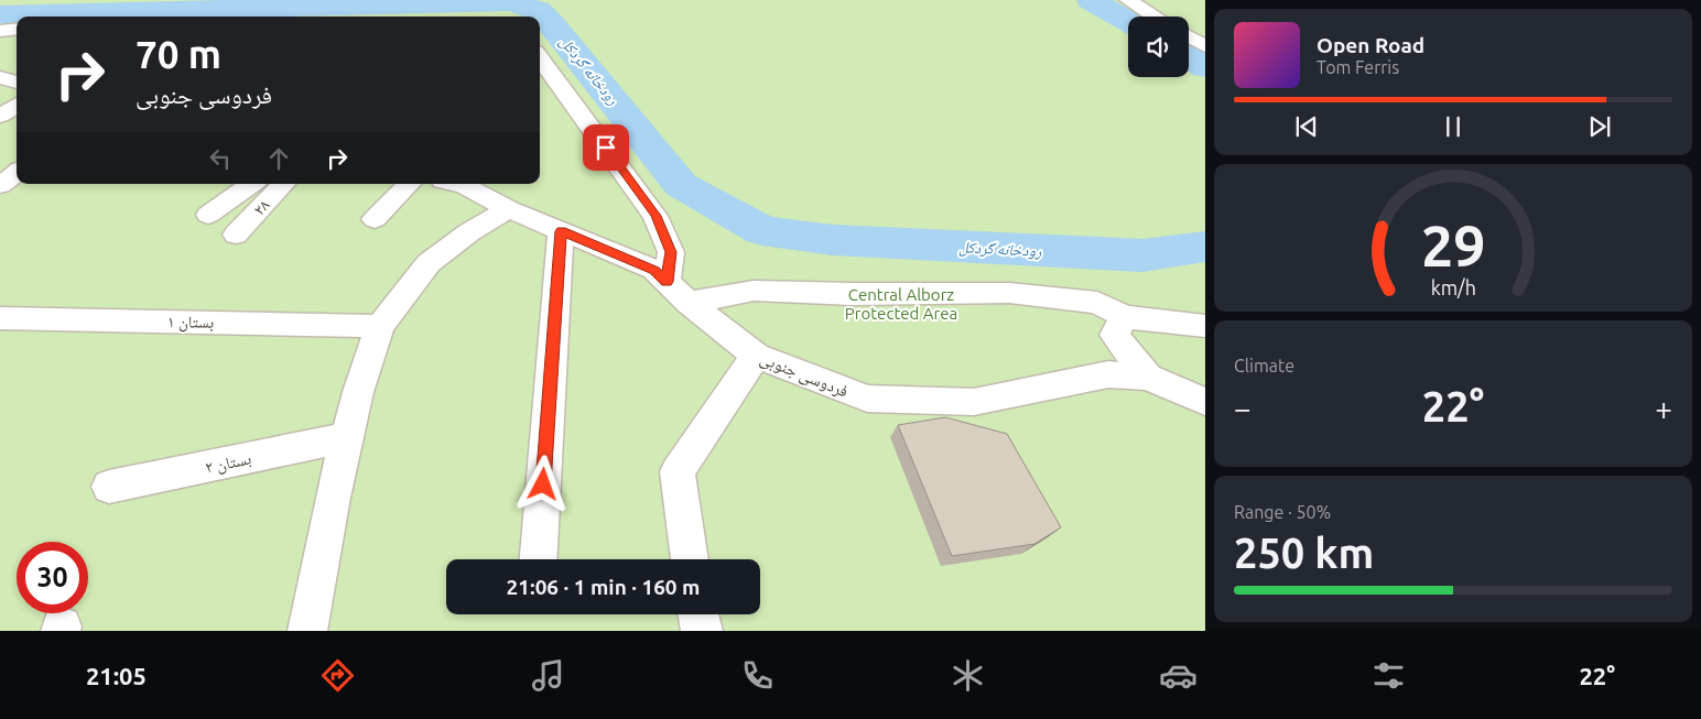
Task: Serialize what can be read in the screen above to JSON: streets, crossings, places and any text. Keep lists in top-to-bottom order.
{
  "streets": {
    "street": [
      "۲۸",
      "بستان ۱",
      "فردوسی جنوبی",
      "بستان ۲"
    ]
  },
  "water": ["رودخانه گردکل"],
  "parks": ["Central Alborz Protected Area"],
  "page": {
    "turn": ["70 m", "فردوسی جنوبی"],
    "song": ["Open Road", "Tom Ferris"],
    "tile": [
      "Climate",
      ["Range · 50%", "250 km"]
    ],
    "heat": ["−", "22°", "+"],
    "limit": "30",
    "trip": "21:06 · 1 min · 160 m",
    "tabs": ["21:05", "22°"],
    "gauge": ["29", "km/h"]
  }
}
